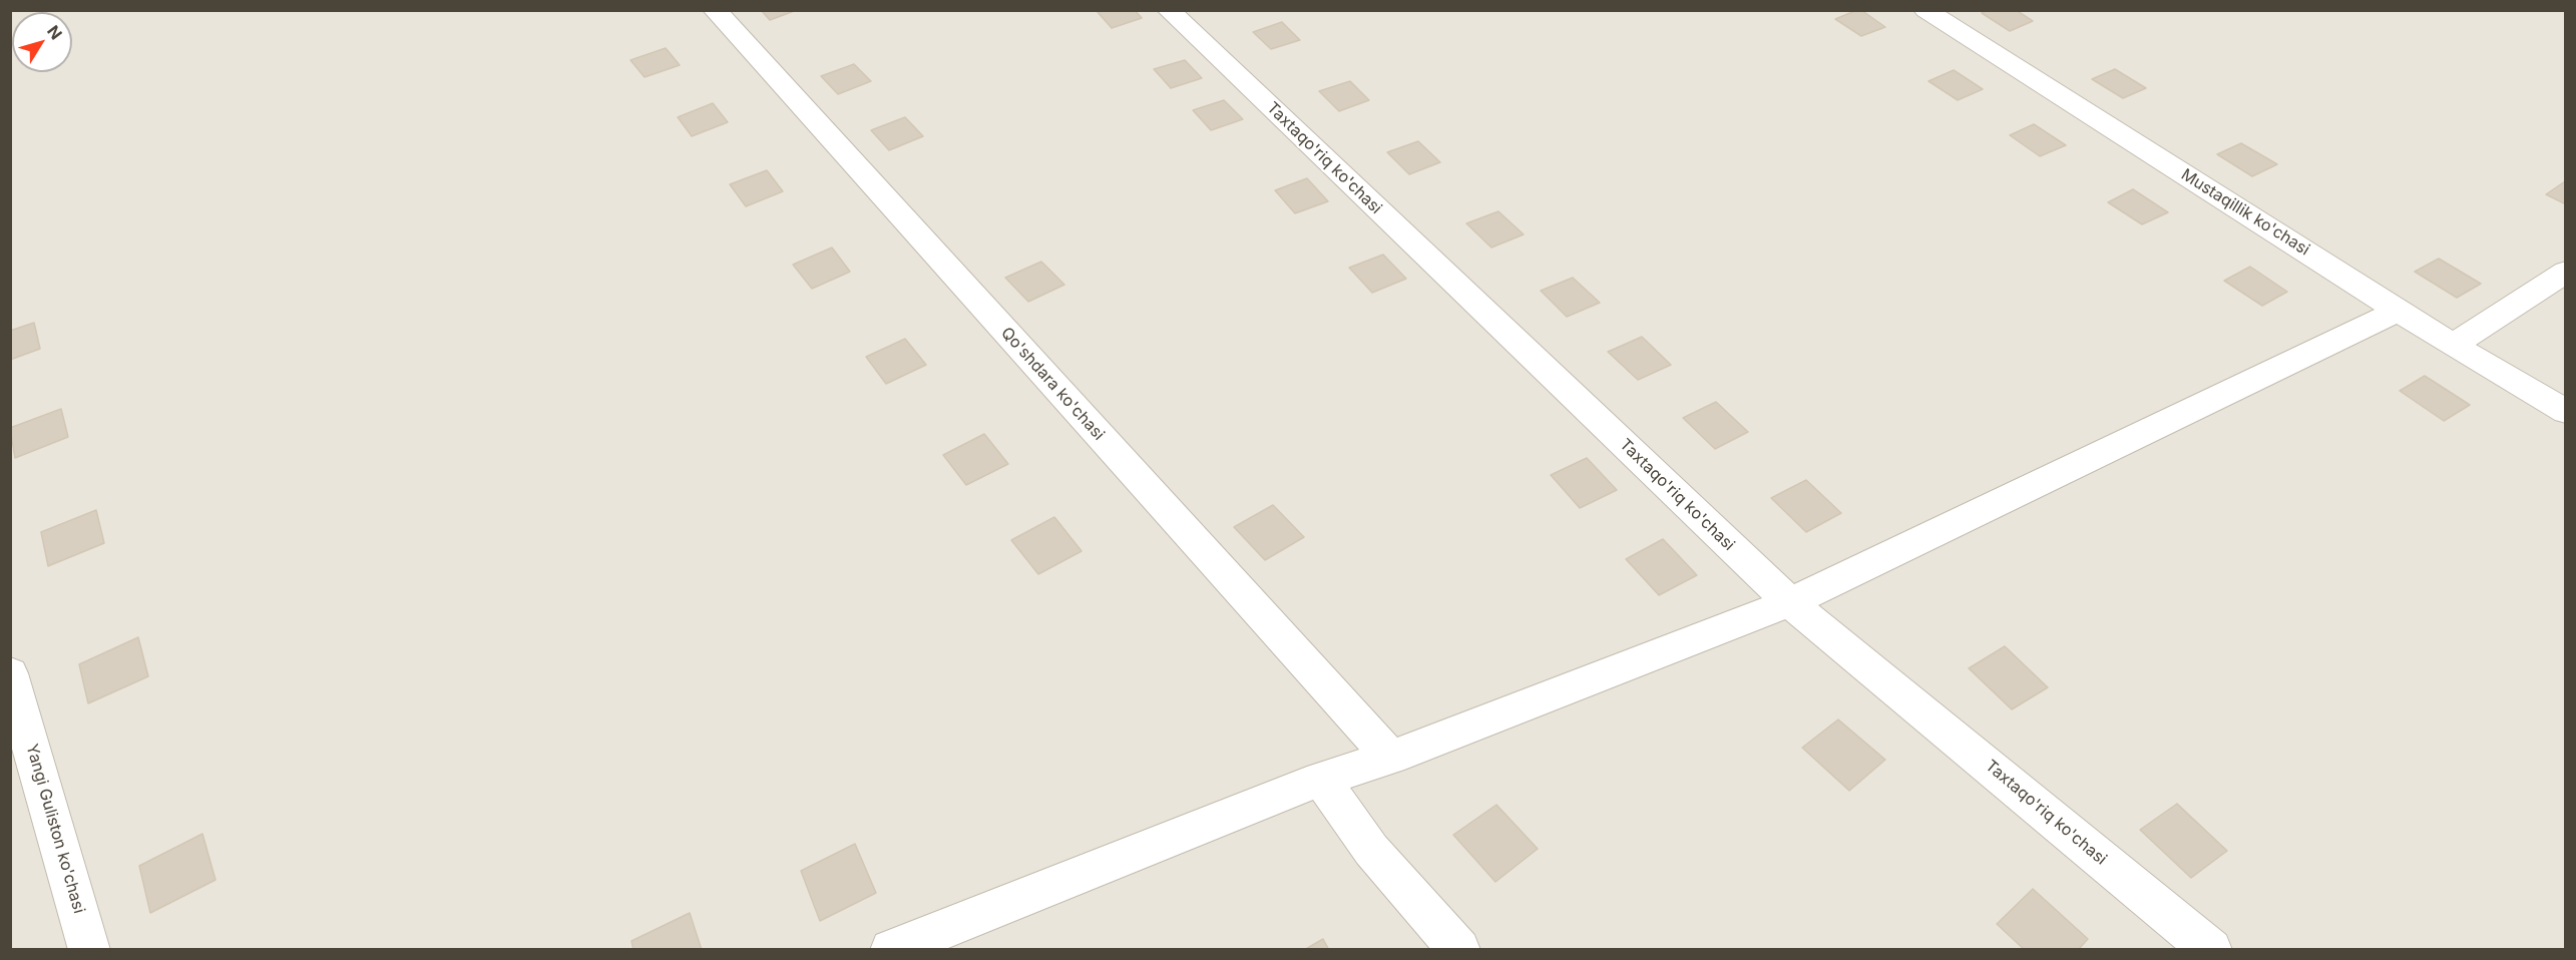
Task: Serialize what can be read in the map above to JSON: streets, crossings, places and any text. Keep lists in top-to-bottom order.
{
  "streets": {
    "street": [
      "Taxtaqo'riq ko'chasi",
      "Mustaqillik ko'chasi",
      "Qo'shdara ko'chasi",
      "Yangi Guliston ko'chasi"
    ]
  },
  "north": "top right"
}
